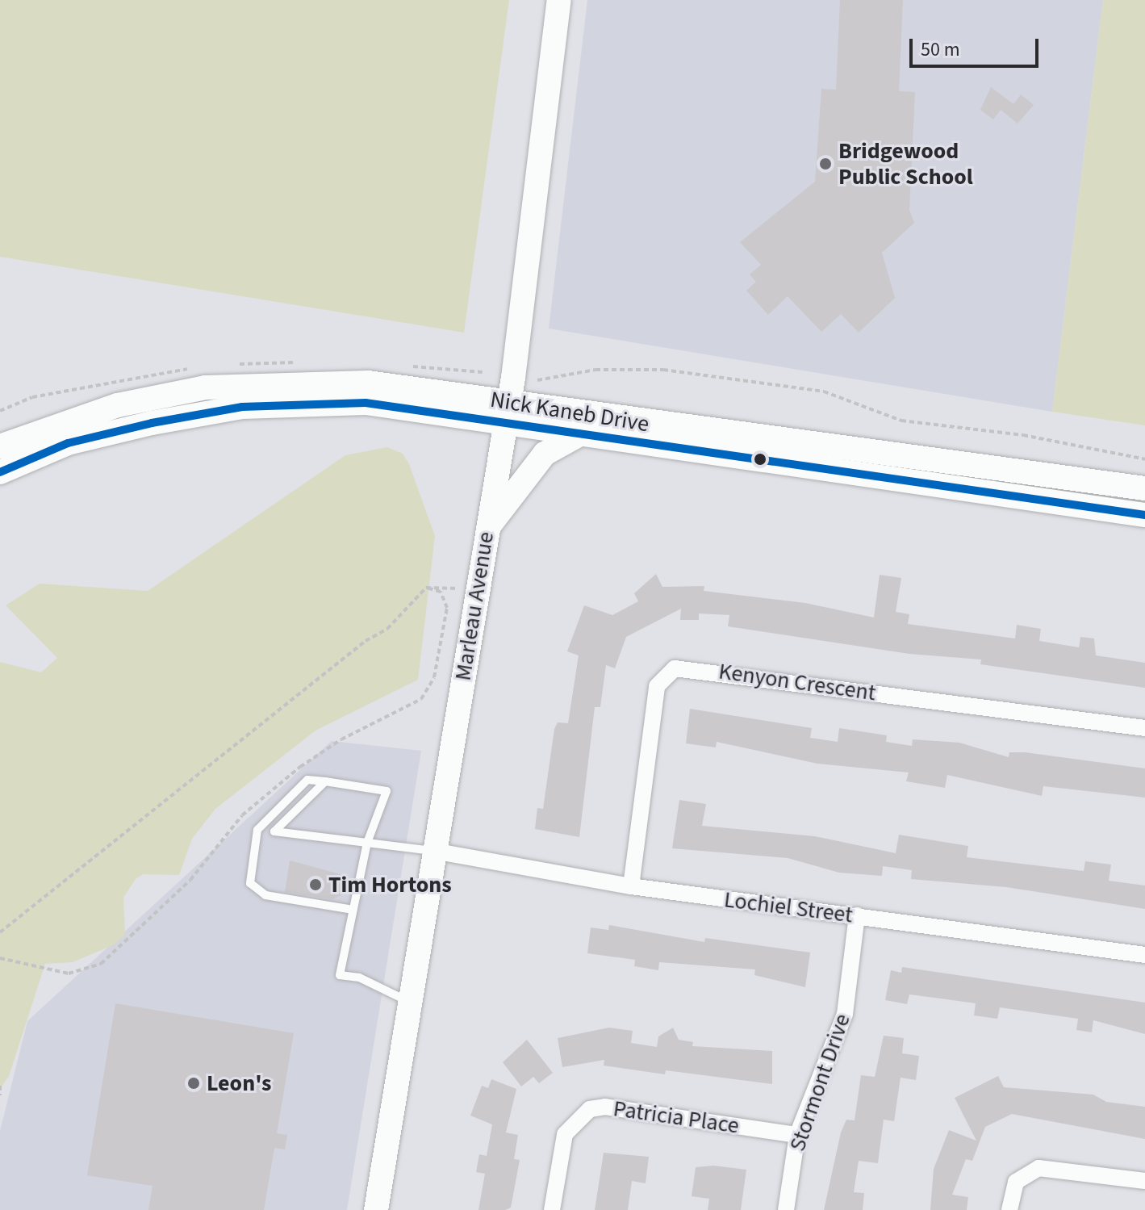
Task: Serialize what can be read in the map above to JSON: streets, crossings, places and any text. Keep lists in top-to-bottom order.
{
  "streets": {
    "street": [
      "Nick Kaneb Drive",
      "Marleau Avenue",
      "Kenyon Crescent",
      "Lochiel Street",
      "Stormont Drive",
      "Patricia Place"
    ]
  },
  "crossings": [
    ["Nick Kaneb Drive", "Marleau Avenue"],
    ["Marleau Avenue", "Lochiel Street"],
    ["Kenyon Crescent", "Lochiel Street"],
    ["Lochiel Street", "Stormont Drive"],
    ["Stormont Drive", "Patricia Place"]
  ],
  "places": ["Bridgewood Public School", "Tim Hortons", "Leon's"],
  "scale_bar": "50 m"
}
